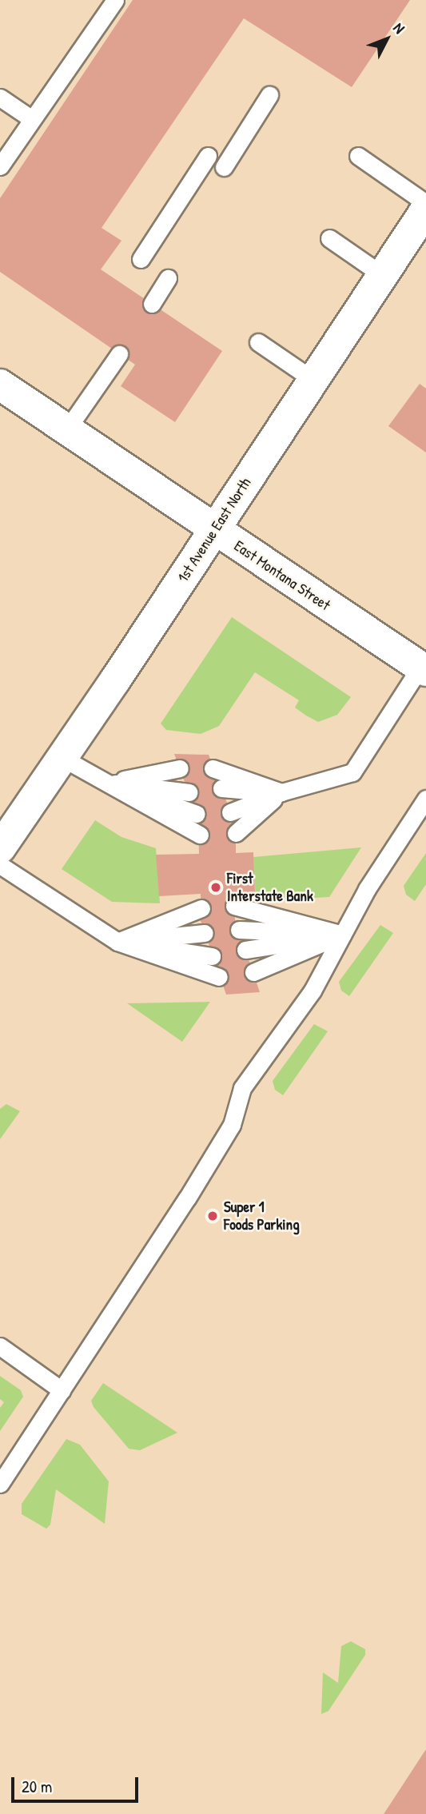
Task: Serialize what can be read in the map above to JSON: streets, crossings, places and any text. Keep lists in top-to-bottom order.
{
  "streets": {
    "street": ["1st Avenue East North", "East Montana Street"]
  },
  "crossings": [
    ["1st Avenue East North", "East Montana Street"]
  ],
  "places": ["First Interstate Bank", "Super 1 Foods Parking"],
  "scale_bar": "20 m",
  "north": "top right"
}
